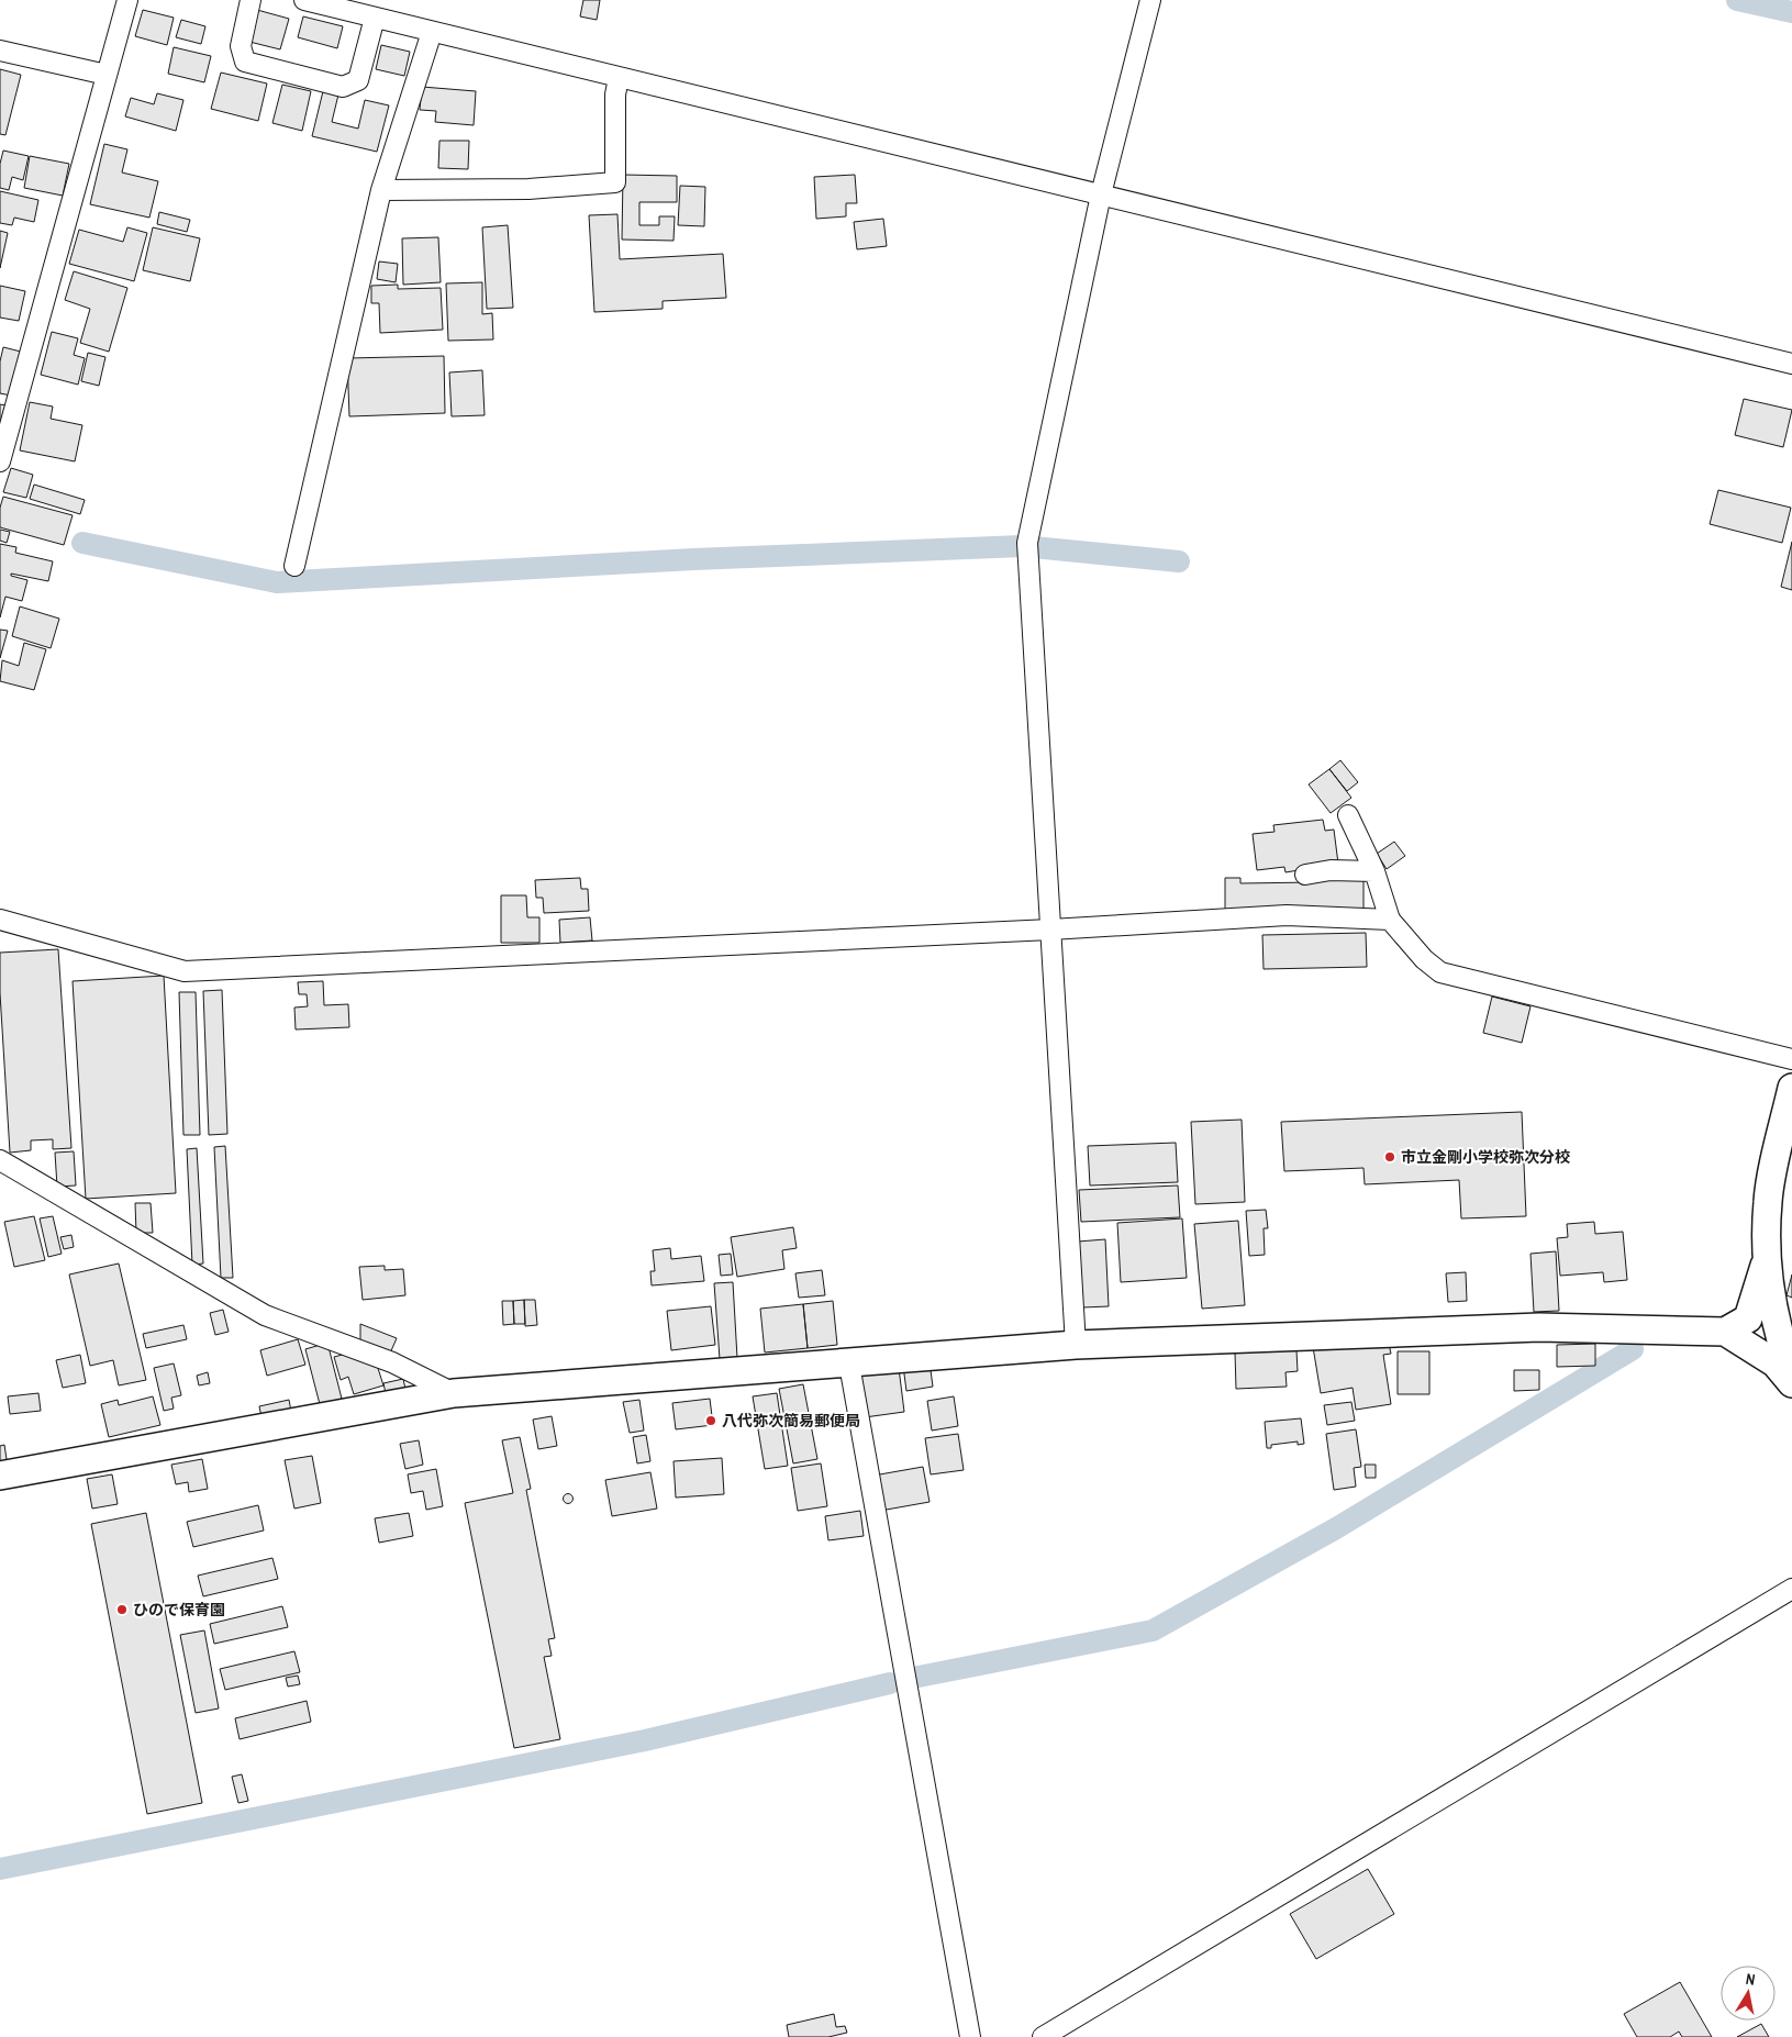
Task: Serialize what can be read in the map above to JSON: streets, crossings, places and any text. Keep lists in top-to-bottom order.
{
  "places": ["市立金剛小学校弥次分校", "八代弥次簡易郵便局", "ひので保育園"],
  "north": "top"
}
